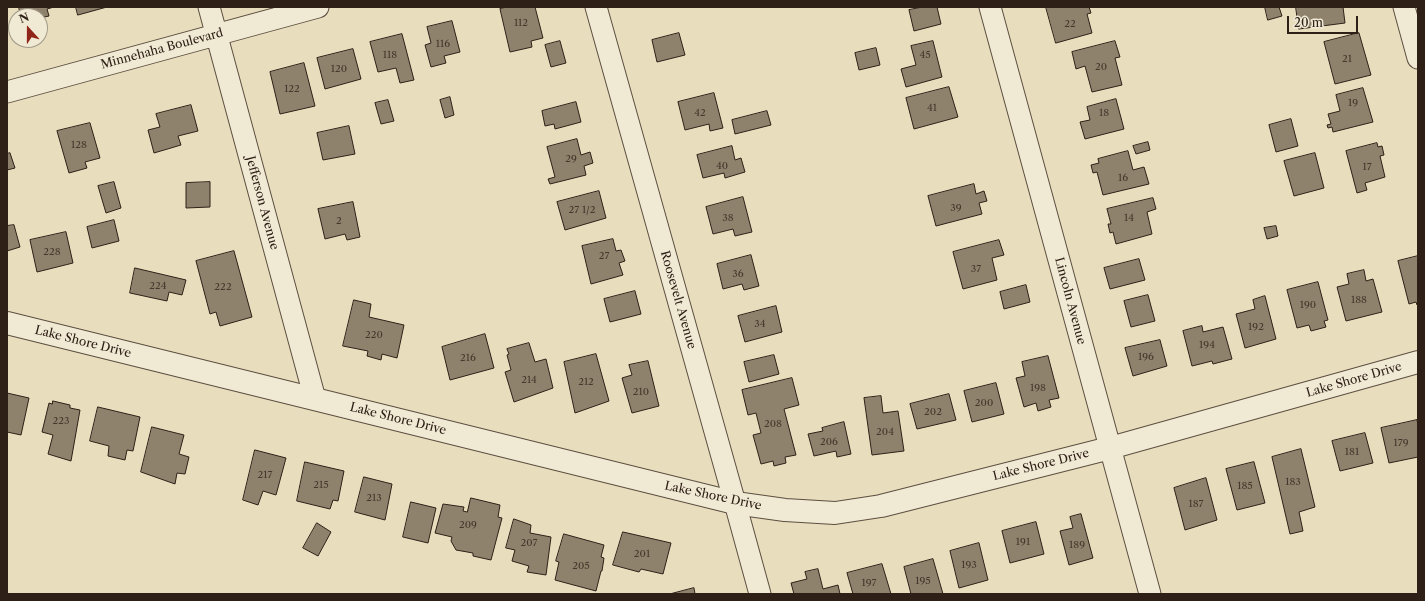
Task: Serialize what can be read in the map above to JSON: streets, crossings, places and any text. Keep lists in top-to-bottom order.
{
  "streets": {
    "street": [
      "Minnehaha Boulevard",
      "Jefferson Avenue",
      "Roosevelt Avenue",
      "Lincoln Avenue",
      "Lake Shore Drive"
    ]
  },
  "crossings": [
    ["Minnehaha Boulevard", "Jefferson Avenue"],
    ["Jefferson Avenue", "Lake Shore Drive"],
    ["Roosevelt Avenue", "Lake Shore Drive"],
    ["Lincoln Avenue", "Lake Shore Drive"]
  ],
  "house_numbers": [
    "112",
    "22",
    "116",
    "118",
    "45",
    "21",
    "20",
    "120",
    "122",
    "19",
    "41",
    "42",
    "18",
    "128",
    "29",
    "40",
    "17",
    "16",
    "39",
    "27 1/2",
    "38",
    "14",
    "2",
    "228",
    "27",
    "37",
    "36",
    "224",
    "222",
    "188",
    "190",
    "34",
    "192",
    "220",
    "194",
    "196",
    "216",
    "214",
    "212",
    "198",
    "210",
    "200",
    "202",
    "223",
    "208",
    "204",
    "206",
    "179",
    "181",
    "217",
    "183",
    "215",
    "185",
    "213",
    "187",
    "209",
    "191",
    "207",
    "189",
    "201",
    "193",
    "205",
    "195",
    "197"
  ],
  "scale_bar": "20 m",
  "north": "top"
}
